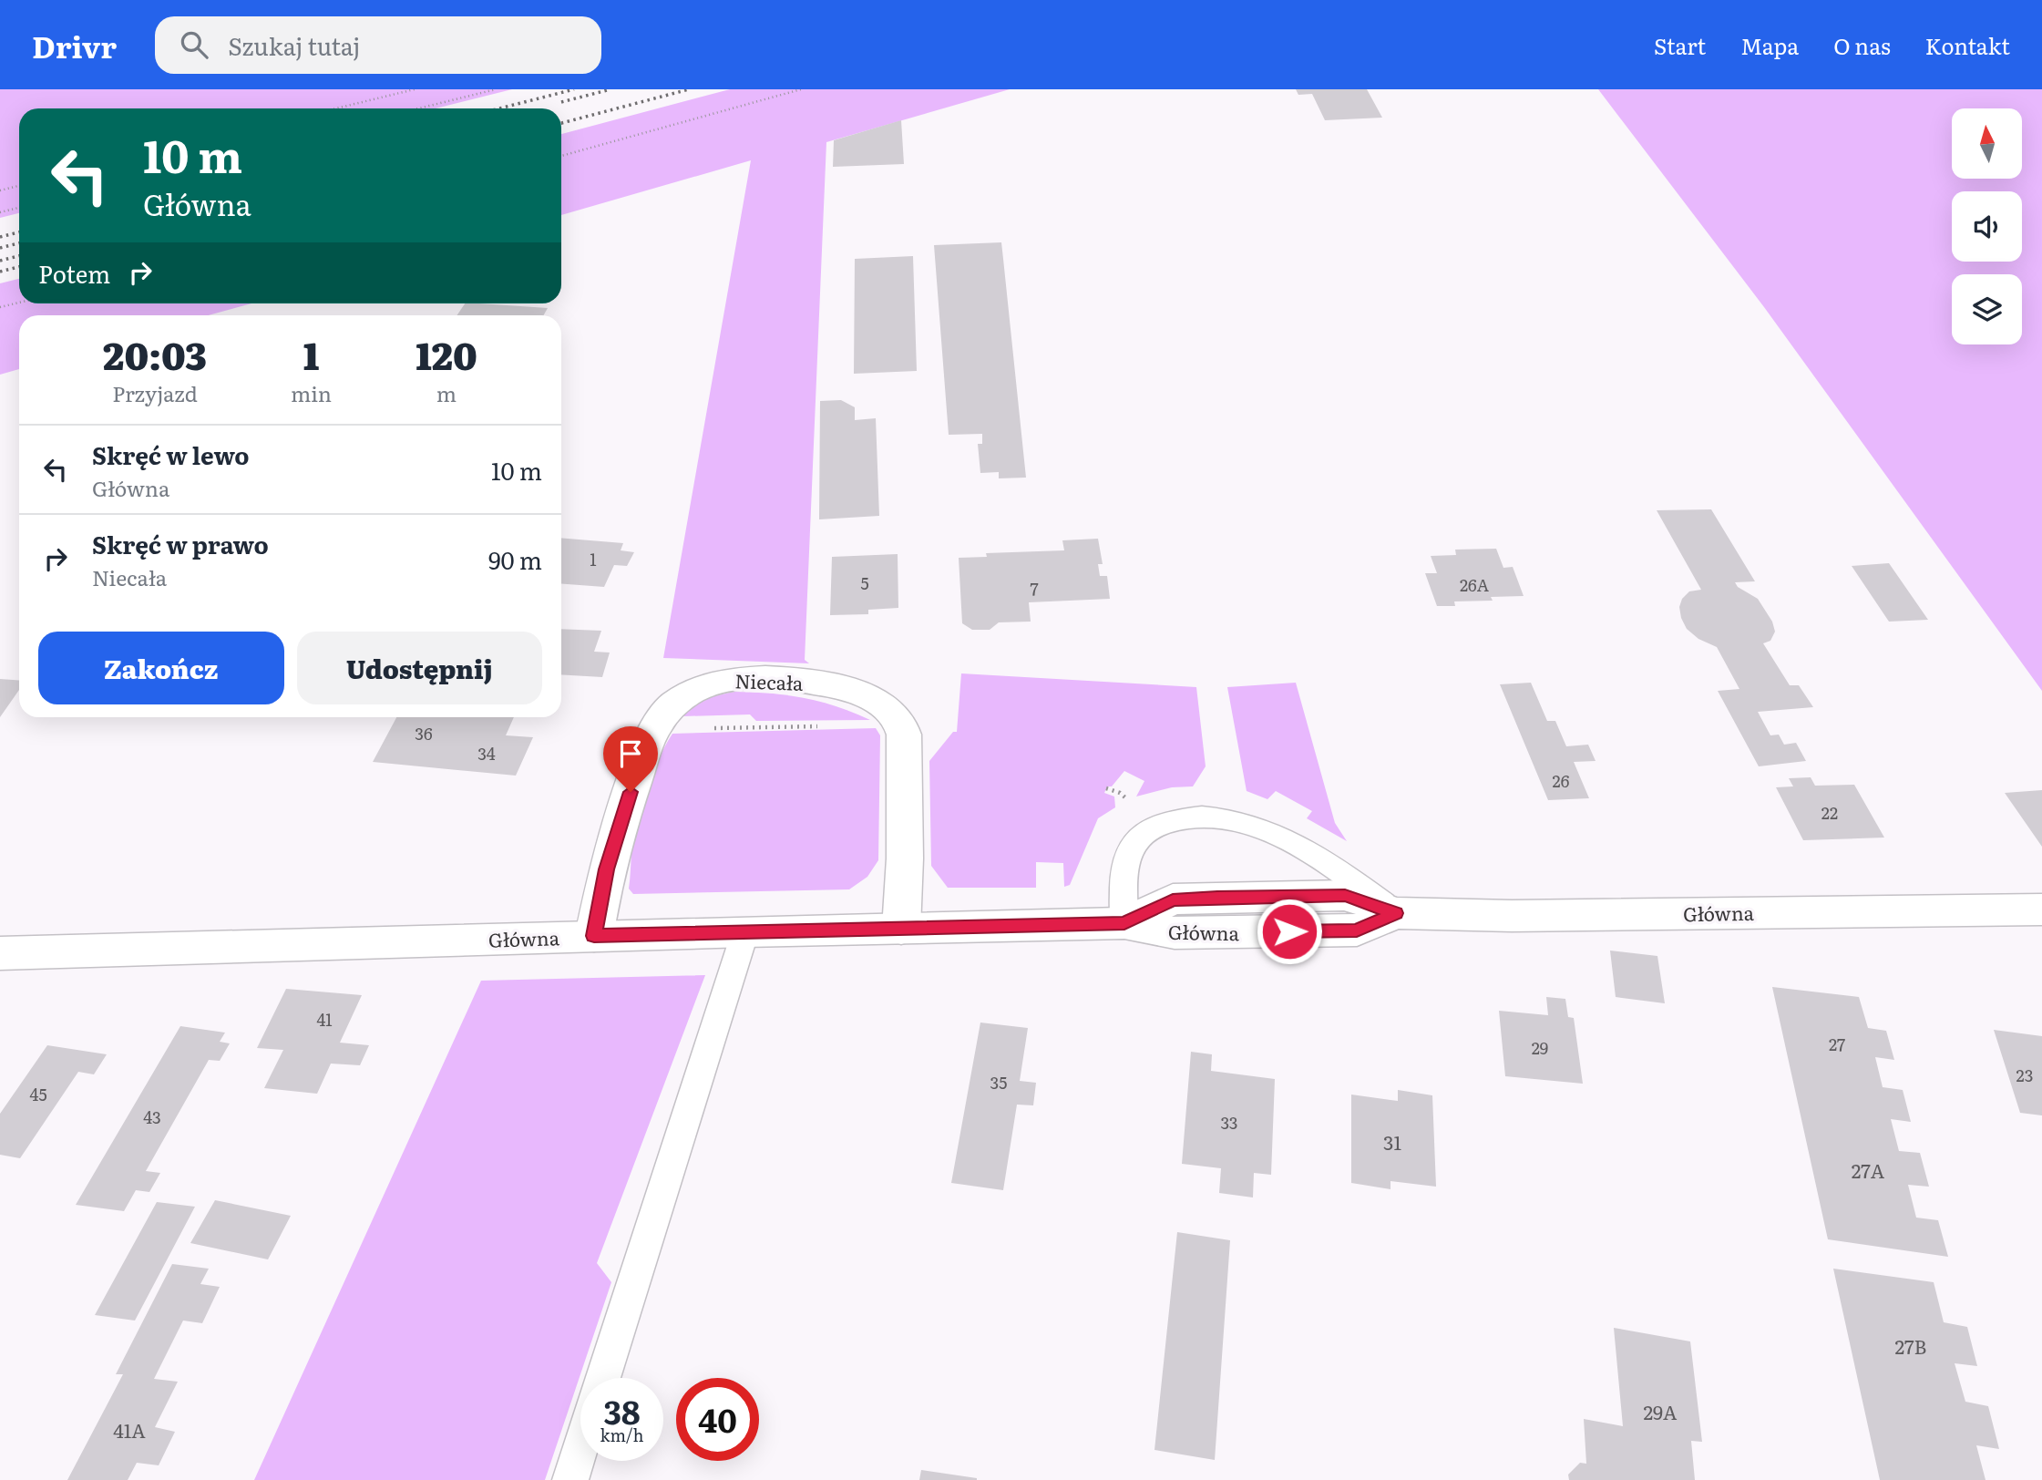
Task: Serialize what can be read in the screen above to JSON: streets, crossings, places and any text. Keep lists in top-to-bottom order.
{
  "streets": {
    "street": ["Niecała", "Główna"]
  },
  "crossings": [
    ["Niecała", "Główna"]
  ],
  "house_numbers": [
    "1",
    "5",
    "26A",
    "7",
    "36",
    "34",
    "26",
    "22",
    "41",
    "27",
    "29",
    "23",
    "35",
    "45",
    "43",
    "33",
    "31",
    "27A",
    "27B",
    "29A",
    "41A"
  ],
  "north": "top",
  "page": {
    "header": "Drivr",
    "search": "Szukaj tutaj",
    "nav": [
      "Start",
      "Mapa",
      "O nas",
      "Kontakt"
    ],
    "turn": ["10 m", "Główna"],
    "then": "Potem",
    "eta": [
      "20:03",
      "Przyjazd",
      "1",
      "min",
      "120",
      "m"
    ],
    "list": [
      {
        "name": "Skręć w lewo",
        "note": "Główna",
        "value": "10 m"
      },
      {
        "name": "Skręć w prawo",
        "note": "Niecała",
        "value": "90 m"
      }
    ],
    "buttons": ["Zakończ", "Udostępnij"],
    "speed": "38 km/h",
    "limit": "40"
  }
}
